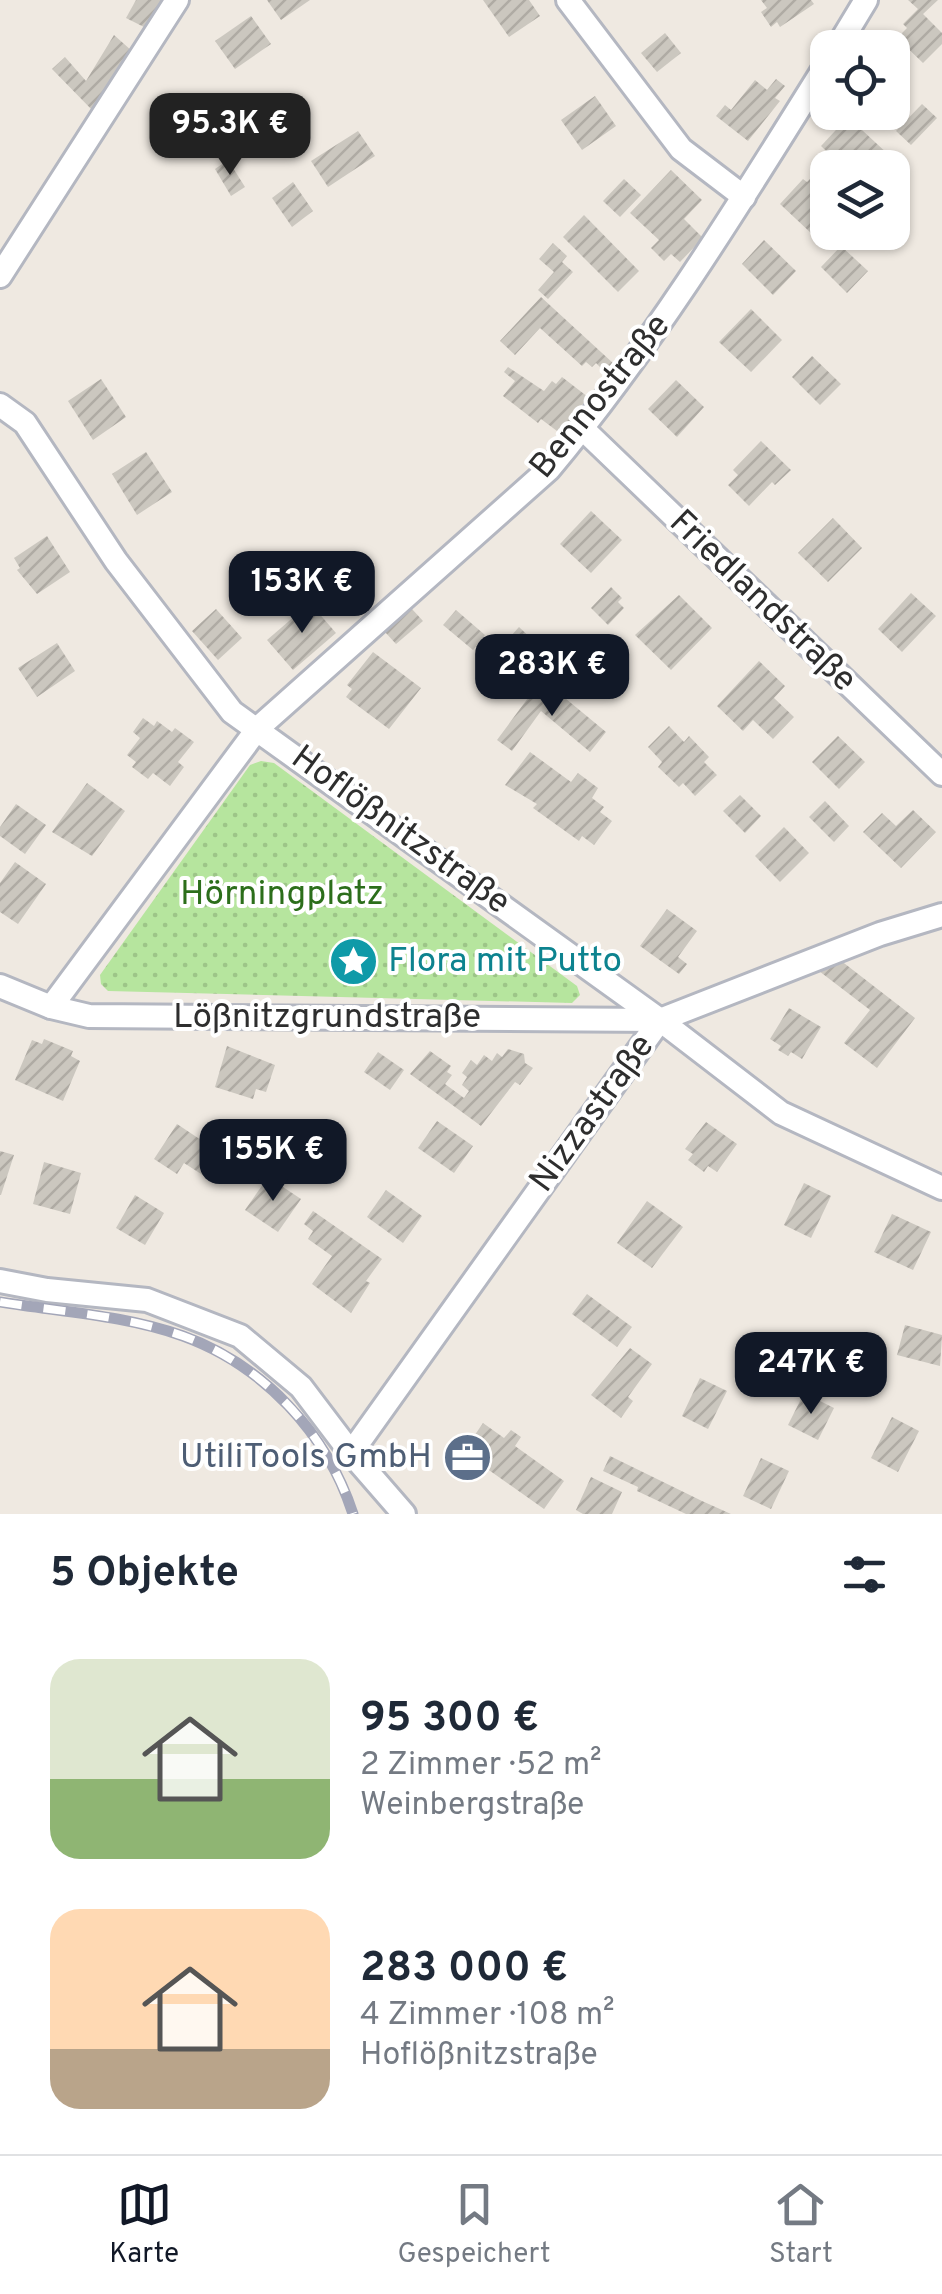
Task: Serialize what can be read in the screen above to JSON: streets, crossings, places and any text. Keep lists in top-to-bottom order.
{
  "streets": {
    "street": [
      "Bennostraße",
      "Friedlandstraße",
      "Hoflößnitzstraße",
      "Lößnitzgrundstraße",
      "Nizzastraße"
    ]
  },
  "crossings": [
    ["Bennostraße", "Friedlandstraße"],
    ["Bennostraße", "Hoflößnitzstraße"],
    ["Bennostraße", "Lößnitzgrundstraße"],
    ["Hoflößnitzstraße", "Lößnitzgrundstraße"],
    ["Hoflößnitzstraße", "Nizzastraße"],
    ["Lößnitzgrundstraße", "Nizzastraße"]
  ],
  "parks": ["Hörningplatz"],
  "places": {
    "place": ["Flora mit Putto"],
    "office": ["UtiliTools GmbH"]
  },
  "page": {
    "price": [
      "95.3K €",
      "153K €",
      "283K €",
      "155K €",
      "247K €"
    ],
    "heading": "5 Objekte",
    "list": [
      {
        "name": "95 300 €",
        "note": "2 Zimmer · 52 m² · Weinbergstraße"
      },
      {
        "name": "283 000 €",
        "note": "4 Zimmer · 108 m² · Hoflößnitzstraße"
      }
    ],
    "tabs": ["Karte", "Gespeichert", "Start"]
  }
}
